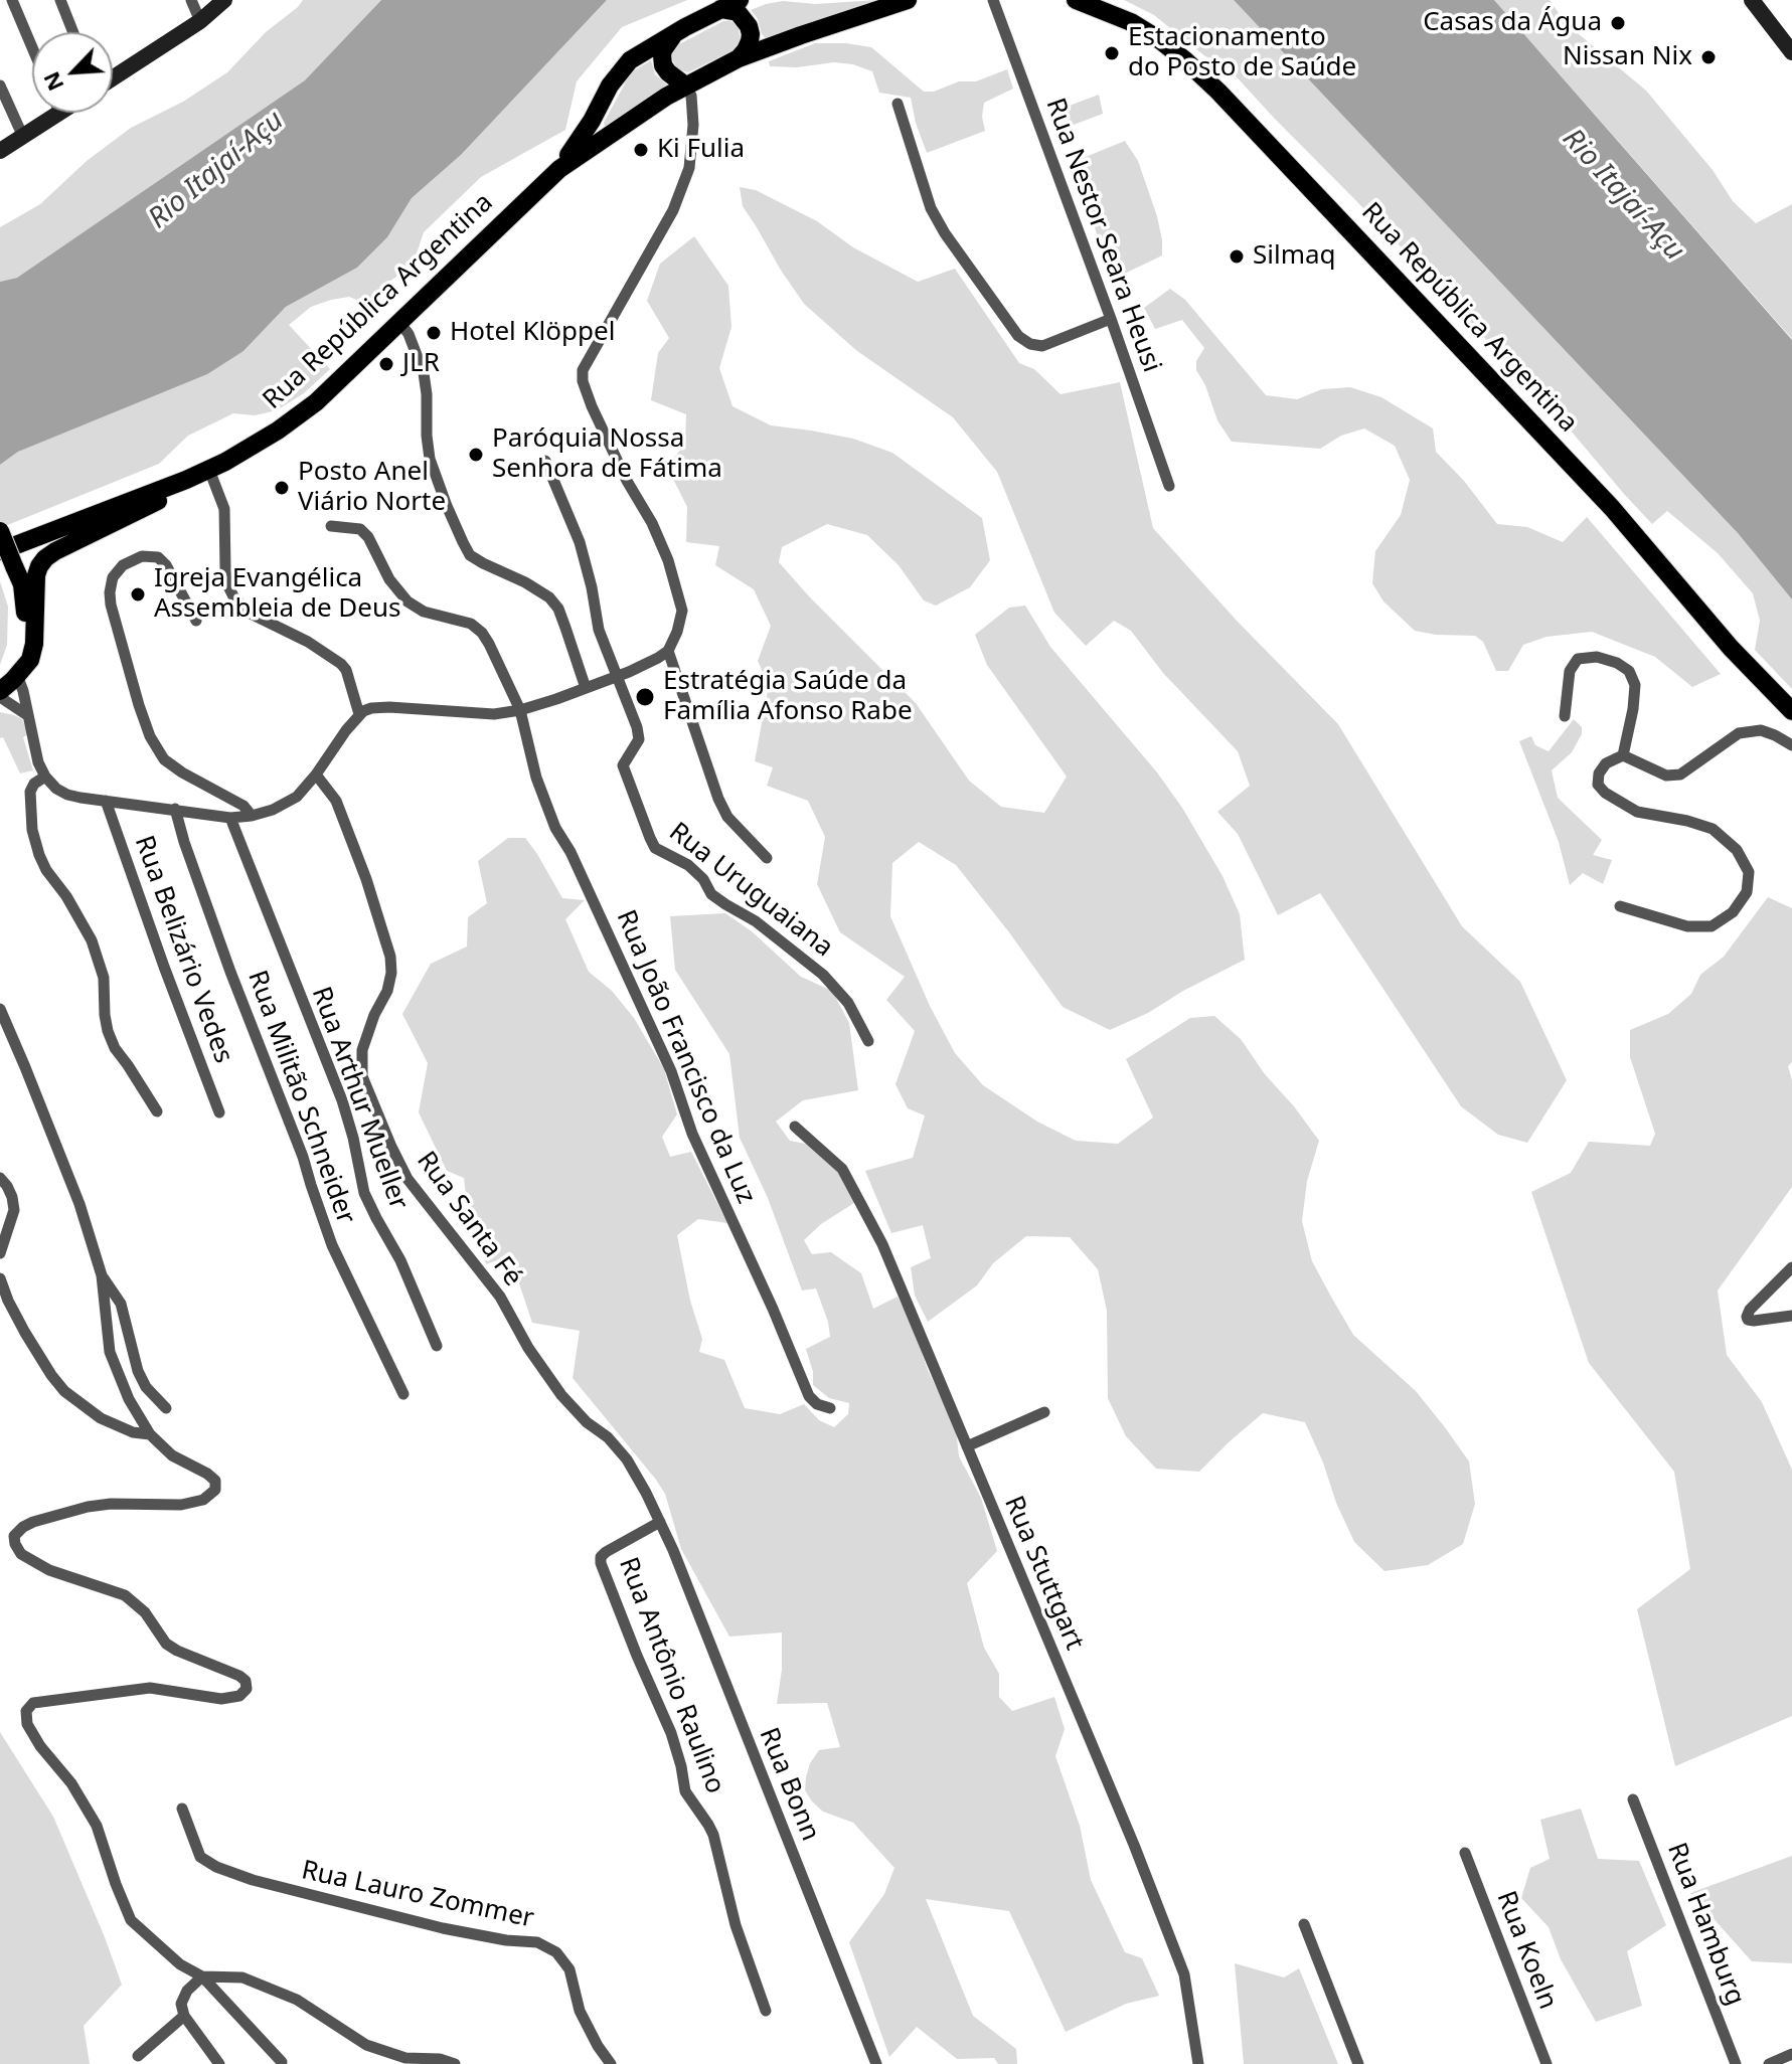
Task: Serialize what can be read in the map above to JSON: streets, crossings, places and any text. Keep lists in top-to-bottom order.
{
  "streets": {
    "main road": ["Rua República Argentina"],
    "street": [
      "Rua Nestor Seara Heusi",
      "Rua Uruguaiana",
      "Rua Belizário Vedes",
      "Rua João Francisco da Luz",
      "Rua Militão Schneider",
      "Rua Arthur Mueller",
      "Rua Santa Fé",
      "Rua Stuttgart",
      "Rua Antônio Raulino",
      "Rua Bonn",
      "Rua Lauro Zommer",
      "Rua Hamburg",
      "Rua Koeln"
    ]
  },
  "crossings": [
    ["Rua Santa Fé", "Rua Antônio Raulino"],
    ["Rua Santa Fé", "Rua Bonn"],
    ["Rua Antônio Raulino", "Rua Bonn"]
  ],
  "water": ["Rio Itajaí-Açu"],
  "places": [
    "Casas da Água",
    "Estacionamento do Posto de Saúde",
    "Nissan Nix",
    "Ki Fulia",
    "Silmaq",
    "Hotel Klöppel",
    "JLR",
    "Paróquia Nossa Senhora de Fátima",
    "Posto Anel Viário Norte",
    "Igreja Evangélica Assembleia de Deus",
    "Estratégia Saúde da Família Afonso Rabe"
  ],
  "north": "bottom left"
}
